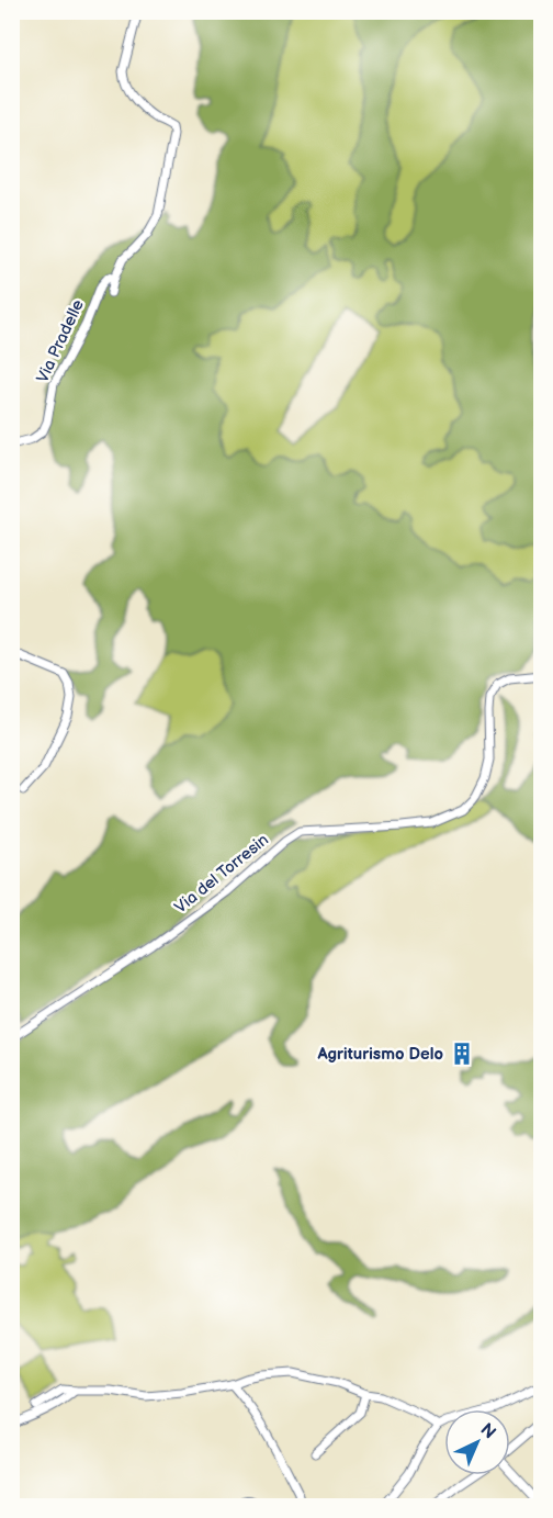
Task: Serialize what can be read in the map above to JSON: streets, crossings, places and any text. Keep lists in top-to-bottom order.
{
  "streets": {
    "street": ["Via Pradelle", "Via del Torresin"]
  },
  "places": {
    "building": ["Agriturismo Delo"]
  },
  "north": "top right"
}
